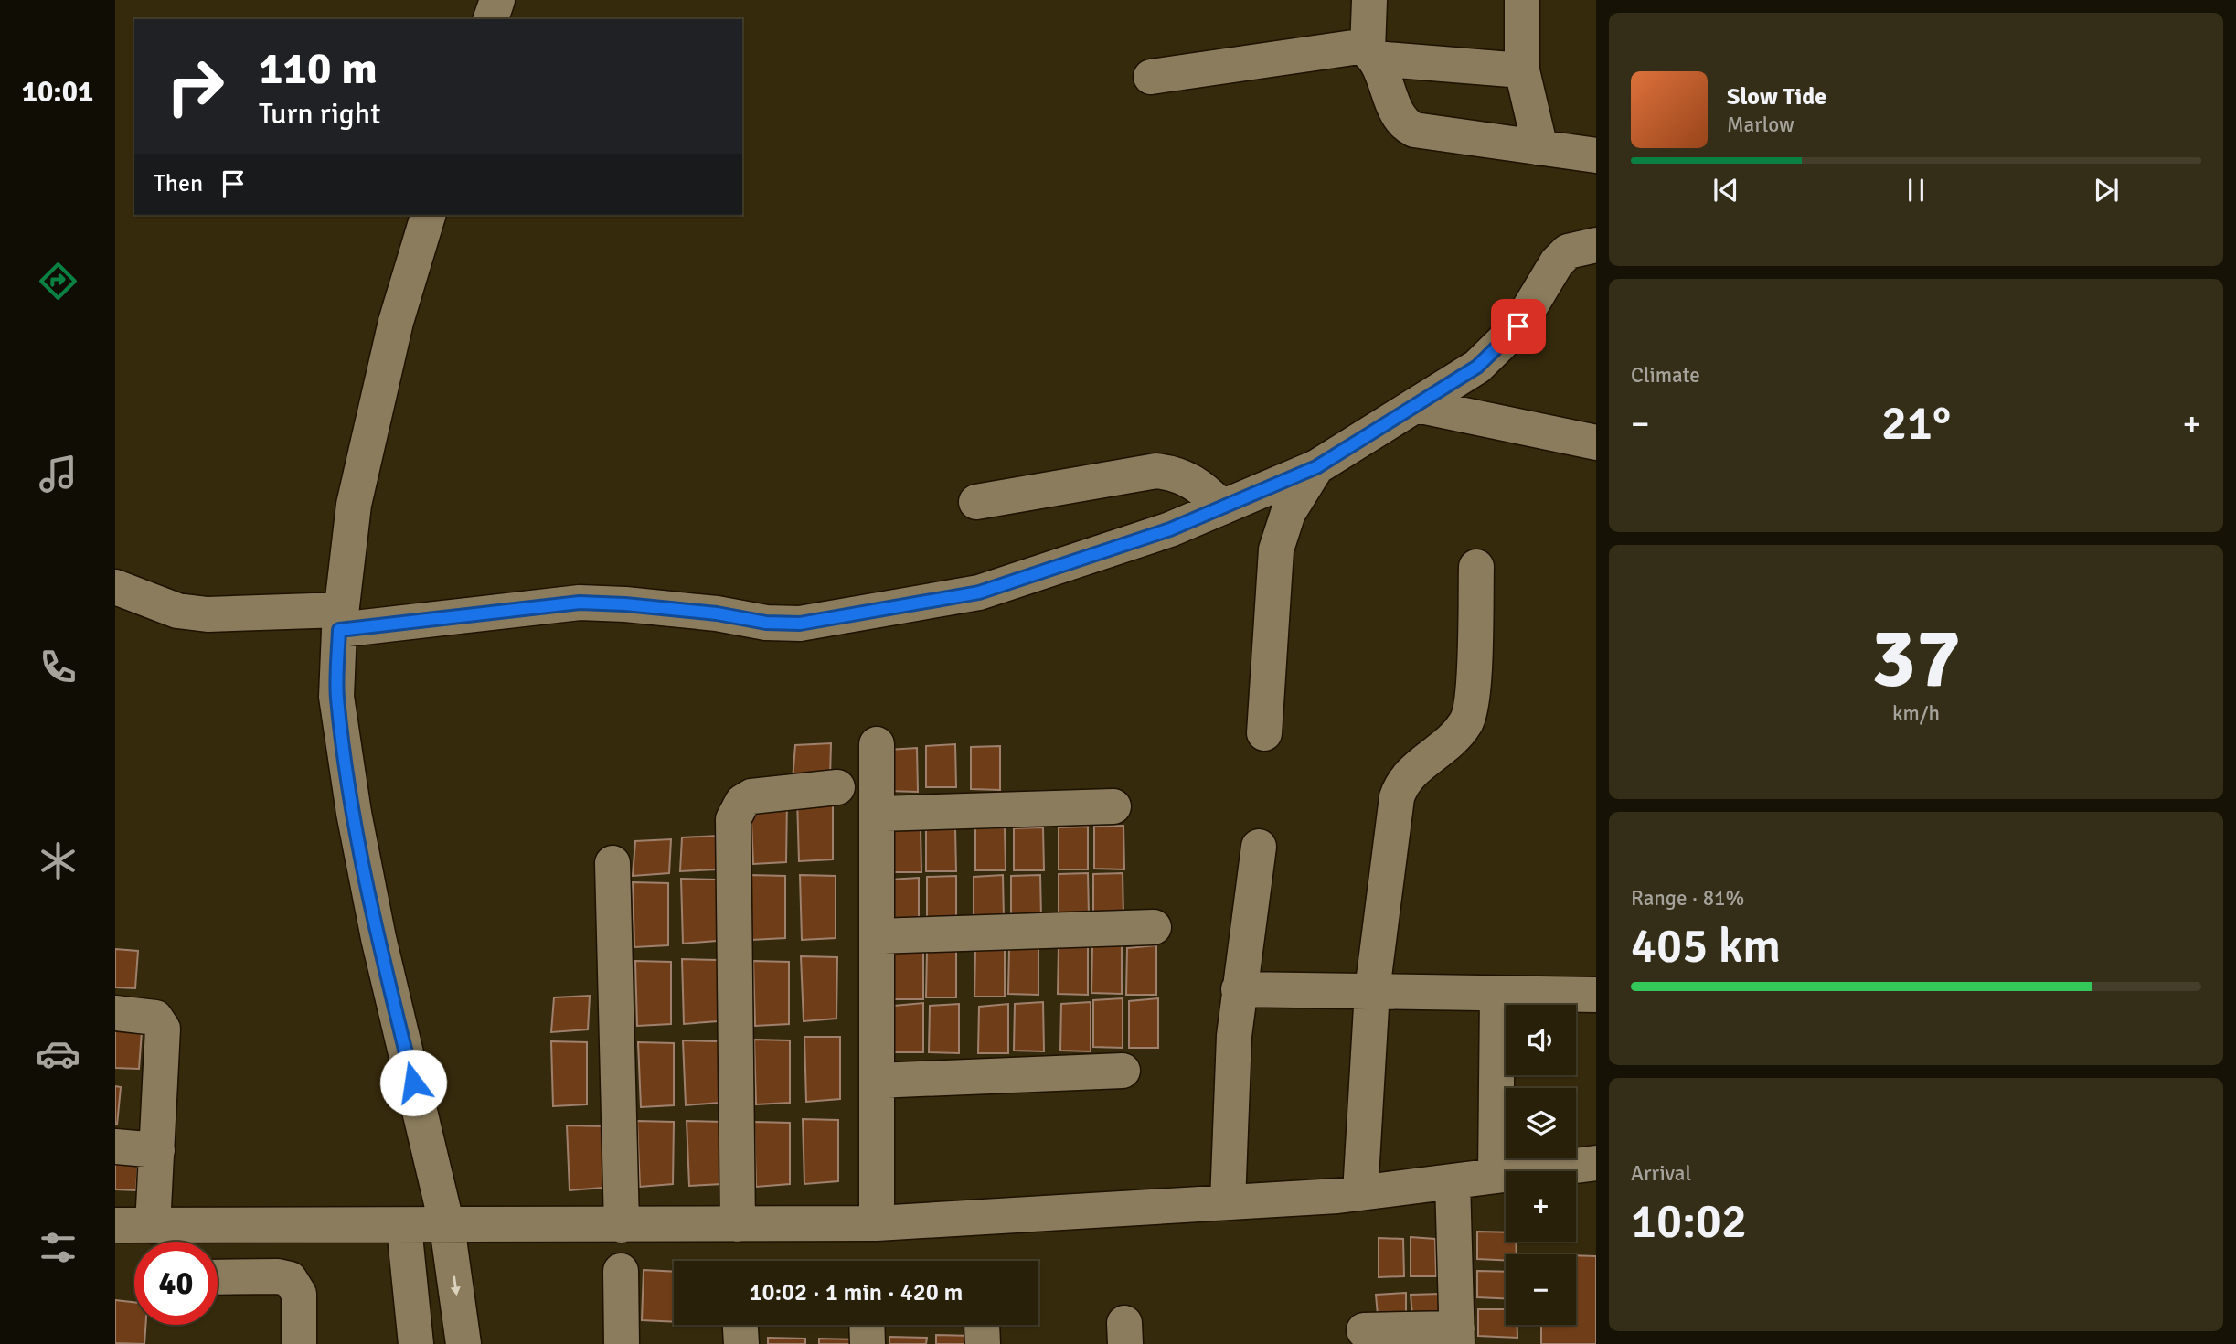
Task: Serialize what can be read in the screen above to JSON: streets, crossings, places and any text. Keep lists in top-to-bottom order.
{
  "page": {
    "tabs": "10:01",
    "turn": ["110 m", "Turn right"],
    "song": ["Slow Tide", "Marlow"],
    "then": "Then",
    "tile": [
      "Climate",
      ["37", "km/h"],
      ["Range · 81%", "405 km"],
      ["Arrival", "10:02"]
    ],
    "heat": ["−", "21°", "+"],
    "map_buttons": ["+", "−"],
    "limit": "40",
    "trip": "10:02 · 1 min · 420 m"
  }
}
